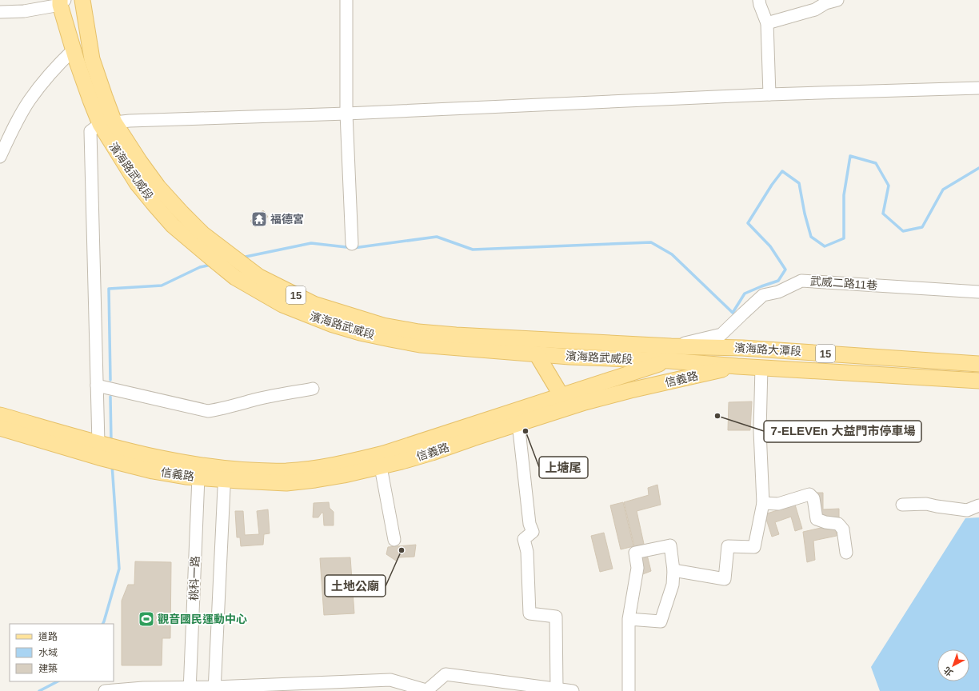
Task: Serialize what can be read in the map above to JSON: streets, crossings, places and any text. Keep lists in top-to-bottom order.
{
  "streets": {
    "main road": [
      "濱海路武威段",
      "15",
      "濱海路大潭段",
      "信義路"
    ],
    "street": ["武威二路11巷", "桃科一路"]
  },
  "crossings": [
    ["濱海路武威段", "武威二路11巷"],
    ["濱海路武威段", "濱海路大潭段"],
    ["濱海路武威段", "信義路"],
    ["武威二路11巷", "濱海路大潭段"],
    ["武威二路11巷", "信義路"],
    ["濱海路大潭段", "信義路"],
    ["信義路", "桃科一路"]
  ],
  "places": {
    "temple": ["福德宮"],
    "other": ["7-ELEVEn 大益門市停車場", "上塘尾", "土地公廟"],
    "sports": ["觀音國民運動中心"]
  },
  "legend": ["道路", "水域", "建築"],
  "north": "bottom left"
}
